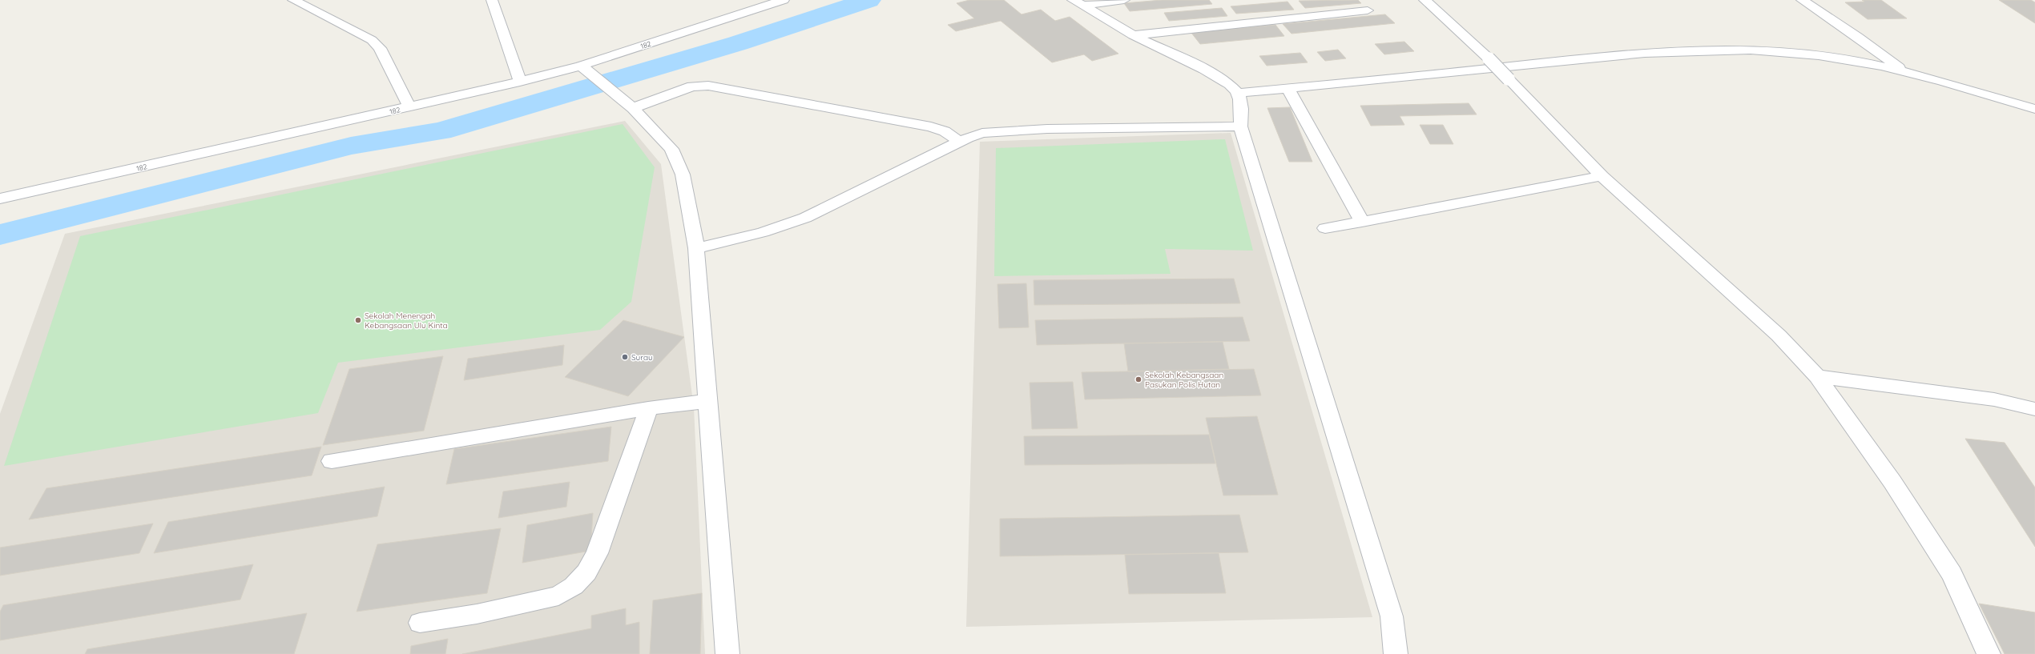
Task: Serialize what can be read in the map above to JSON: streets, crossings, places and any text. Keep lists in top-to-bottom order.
{
  "streets": {
    "street": ["182"]
  },
  "places": ["Sekolah Menengah Kebangsaan Ulu Kinta", "Surau", "Sekolah Kebangsaan Pasukan Polis Hutan"]
}
